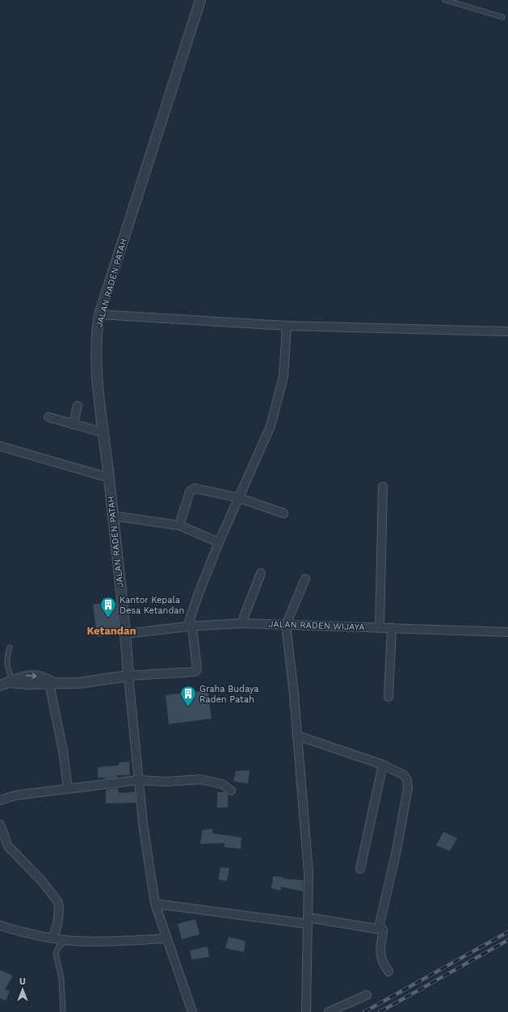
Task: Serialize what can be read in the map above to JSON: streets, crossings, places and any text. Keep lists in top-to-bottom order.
{
  "streets": {
    "street": ["JALAN RADEN PATAH", "JALAN RADEN WIJAYA"]
  },
  "crossings": [
    ["JALAN RADEN PATAH", "JALAN RADEN WIJAYA"]
  ],
  "districts": ["Ketandan"],
  "places": {
    "building": ["Kantor Kepala Desa Ketandan", "Graha Budaya Raden Patah"]
  },
  "north": "top"
}
